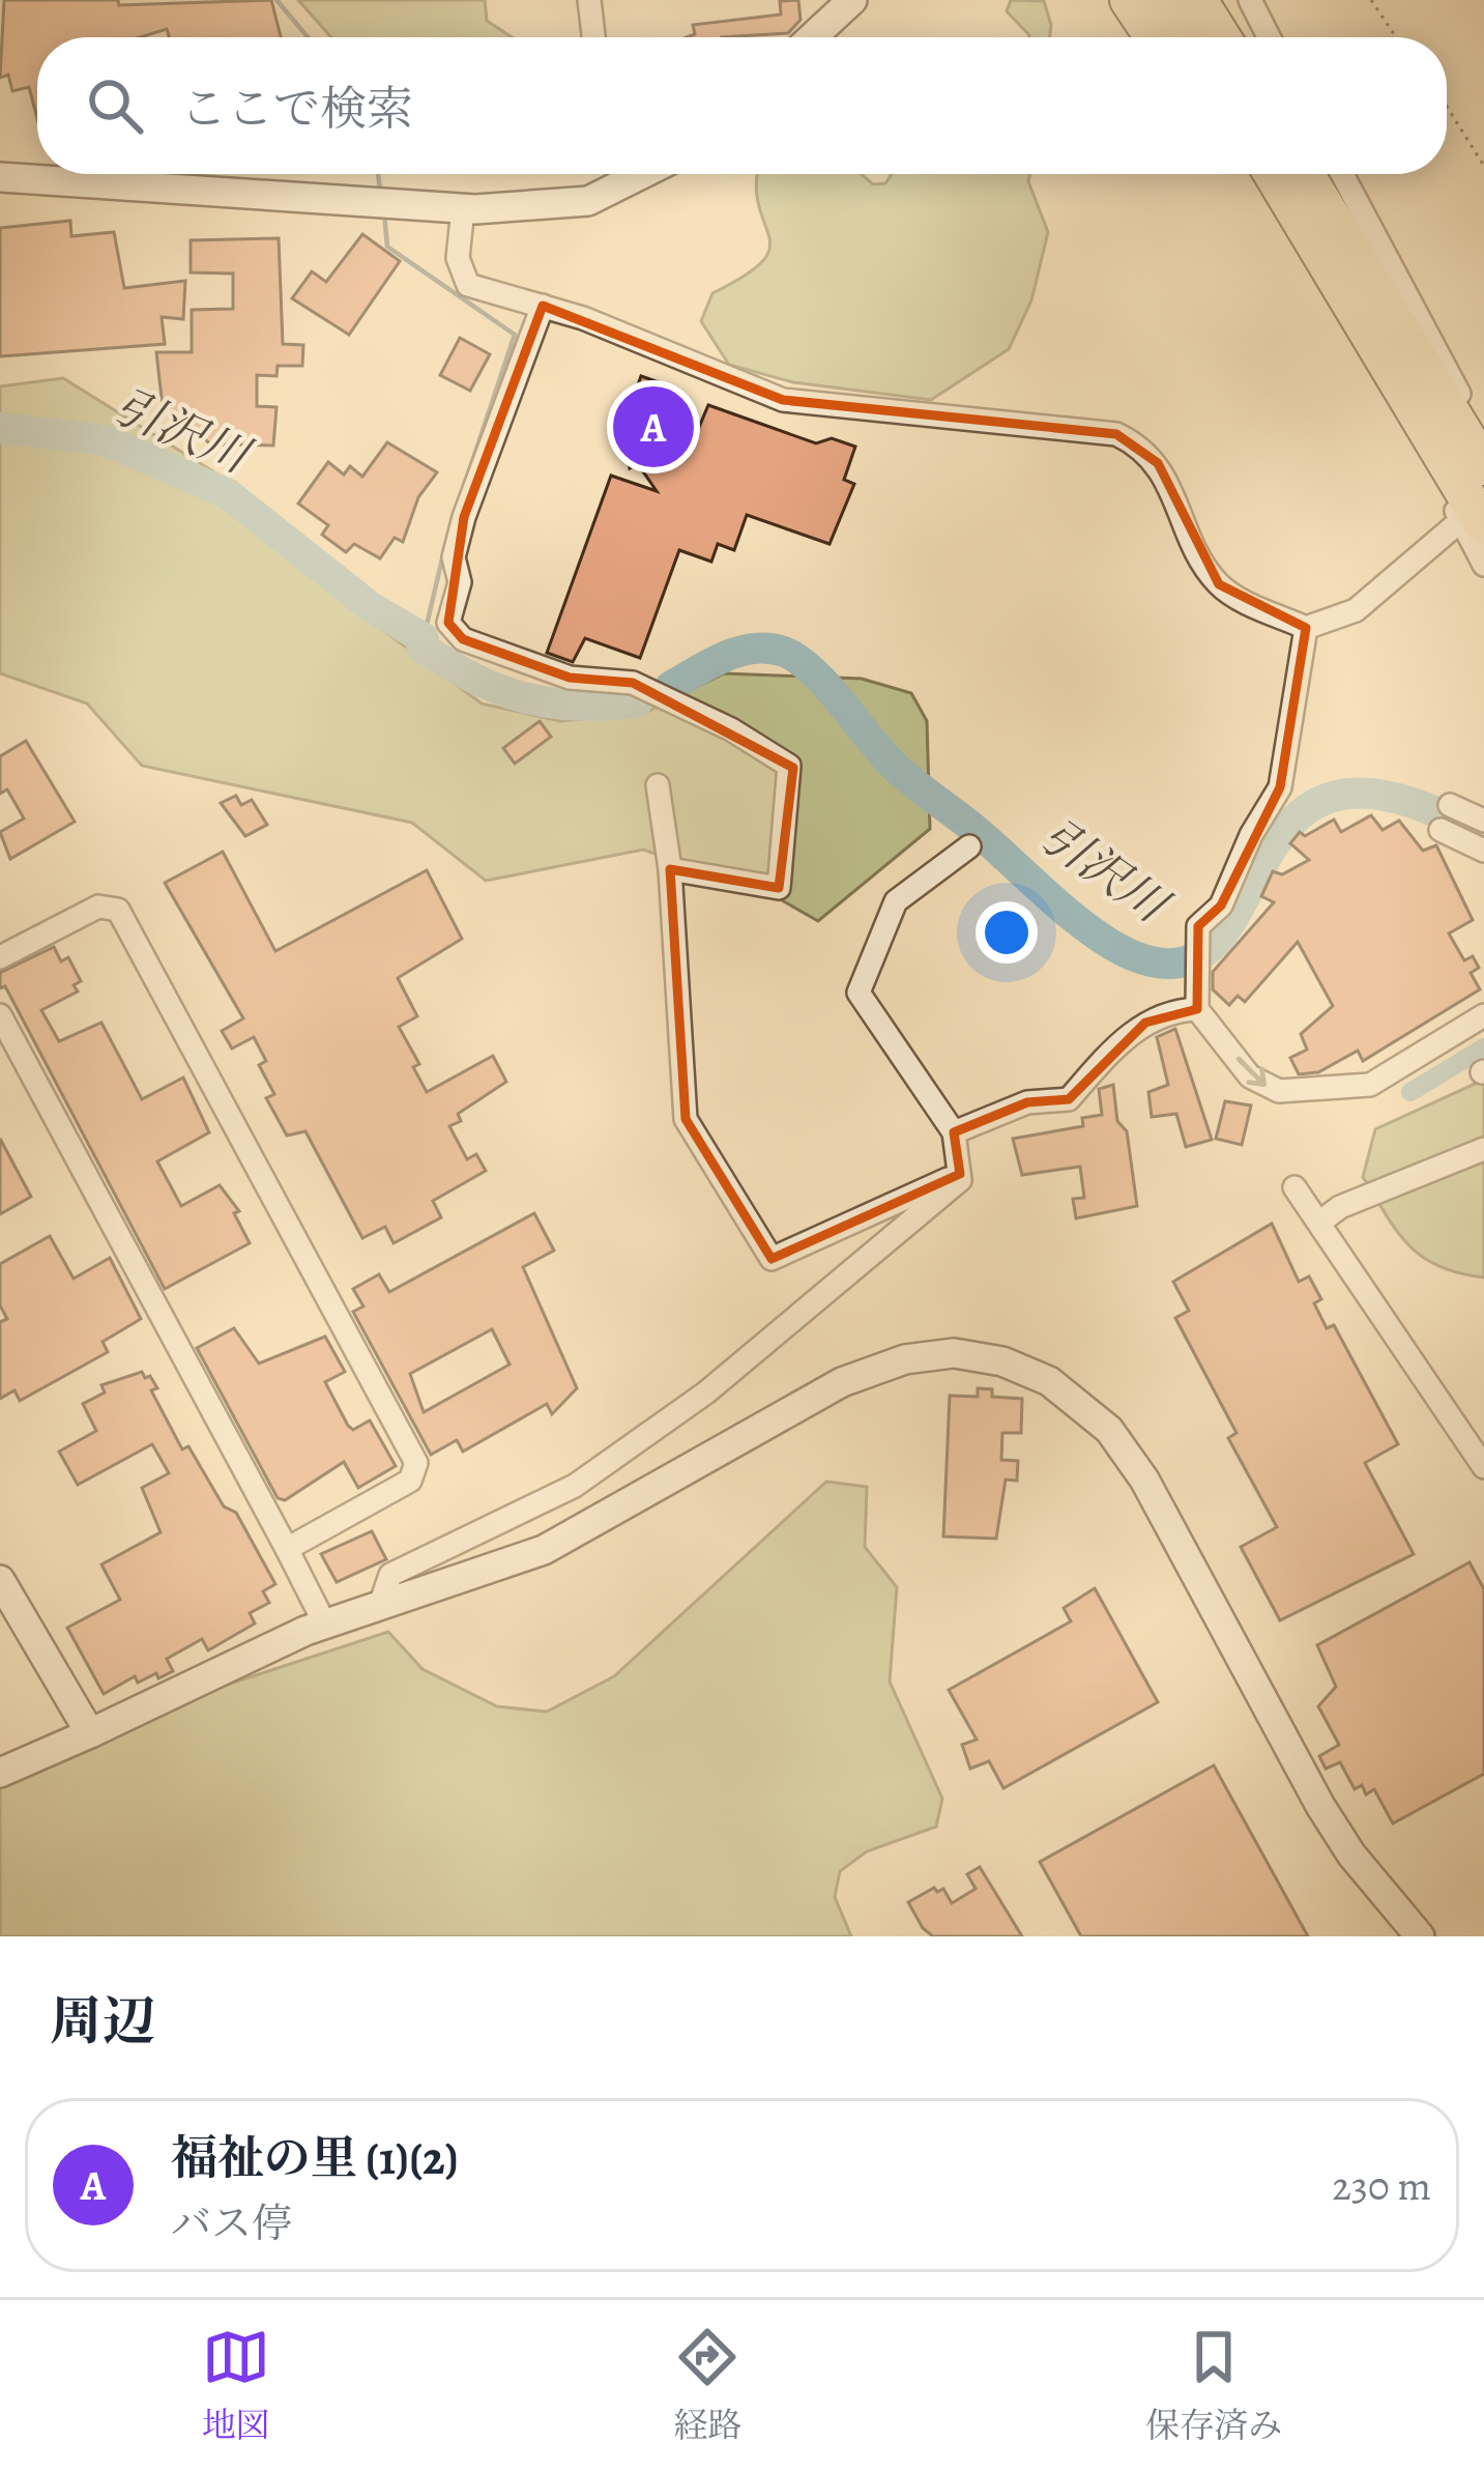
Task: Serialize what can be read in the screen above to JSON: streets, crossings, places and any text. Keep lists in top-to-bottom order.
{
  "water": ["引沢川"],
  "page": {
    "search": "ここで検索",
    "pins": "A",
    "heading": "周辺",
    "list": [
      {
        "mark": "A",
        "name": "福祉の里 (1)(2)",
        "note": "バス停",
        "value": "230 m"
      }
    ],
    "nav": ["地図", "経路", "保存済み"]
  }
}
